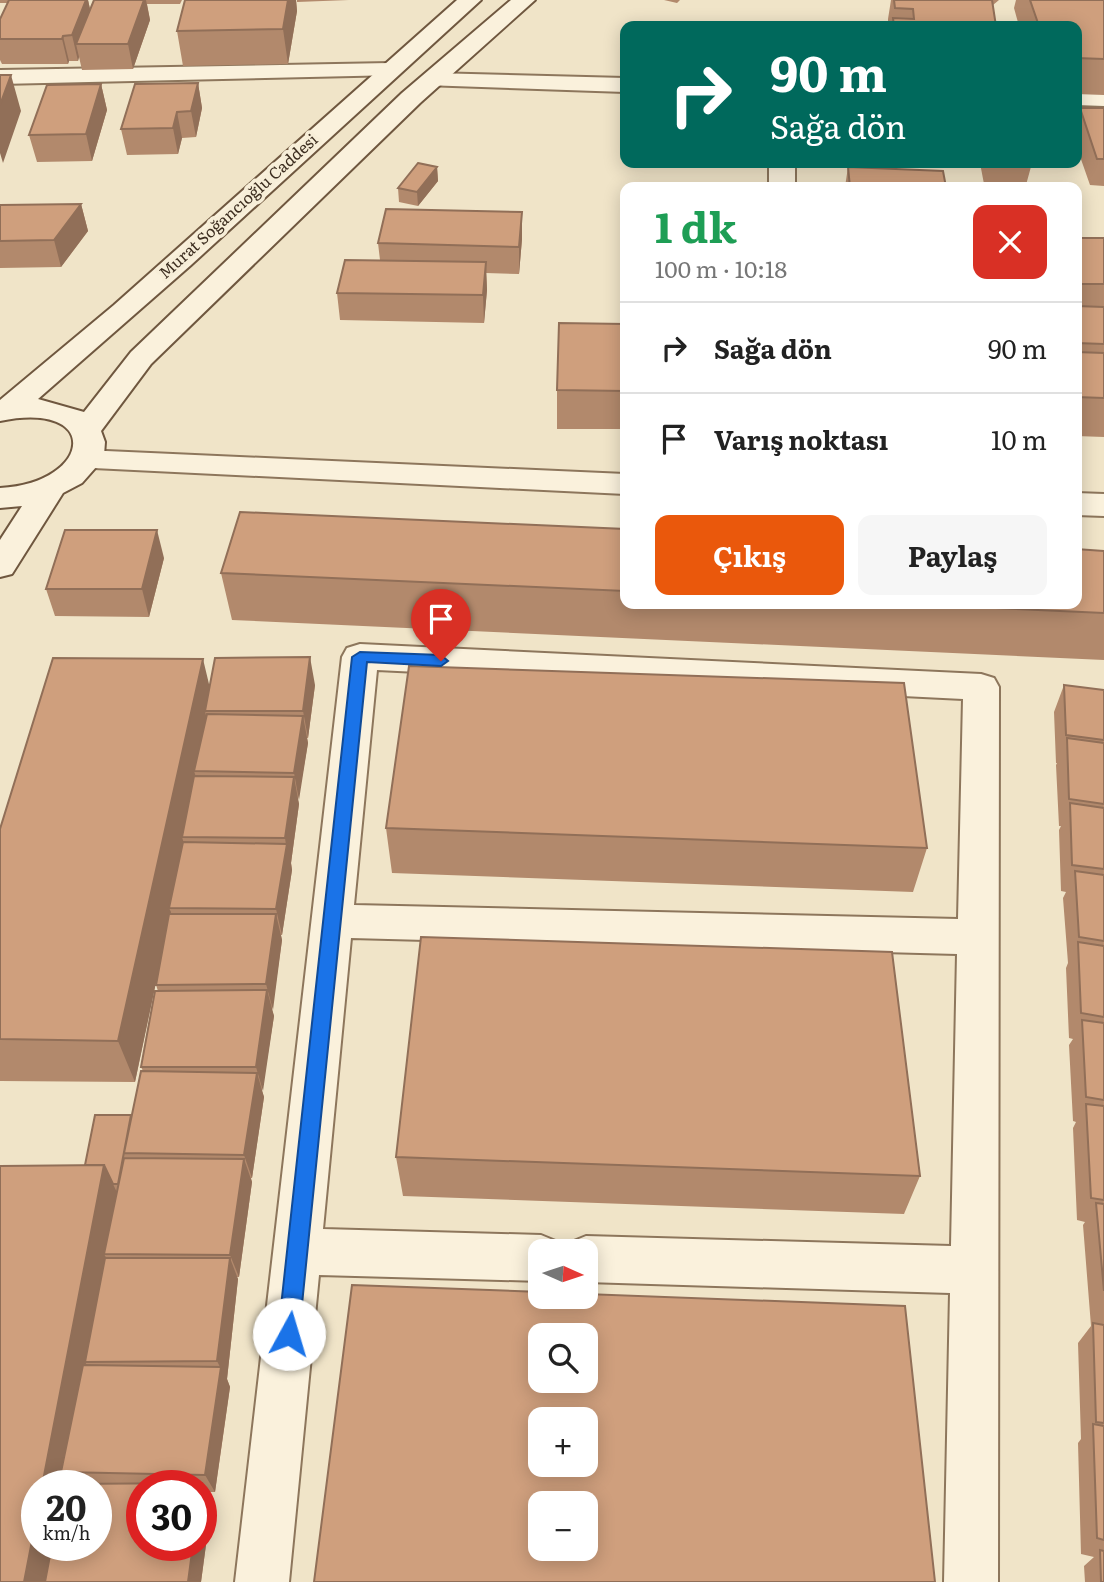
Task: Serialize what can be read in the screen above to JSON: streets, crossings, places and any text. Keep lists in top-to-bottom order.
{
  "streets": {
    "street": ["Murat Soğancıoğlu Caddesi"]
  },
  "north": "right",
  "page": {
    "turn": ["90 m", "Sağa dön"],
    "heading": ["1 dk", "100 m · 10:18"],
    "list": [
      {
        "name": "Sağa dön",
        "value": "90 m"
      },
      {
        "name": "Varış noktası",
        "value": "10 m"
      }
    ],
    "buttons": ["Çıkış", "Paylaş"],
    "map_buttons": ["+", "−"],
    "speed": "20 km/h",
    "limit": "30"
  }
}
